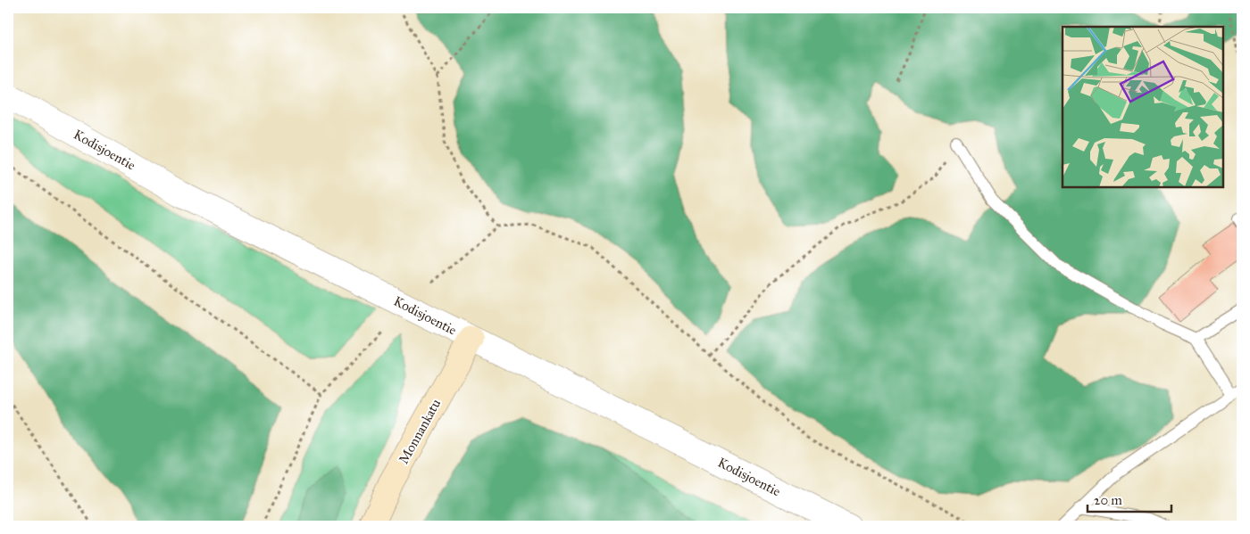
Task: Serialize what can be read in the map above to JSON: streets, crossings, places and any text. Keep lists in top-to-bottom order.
{
  "streets": {
    "main road": ["Monnankatu"],
    "street": ["Kodisjoentie"]
  },
  "crossings": [
    ["Kodisjoentie", "Monnankatu"]
  ],
  "scale_bar": "20 m"
}
